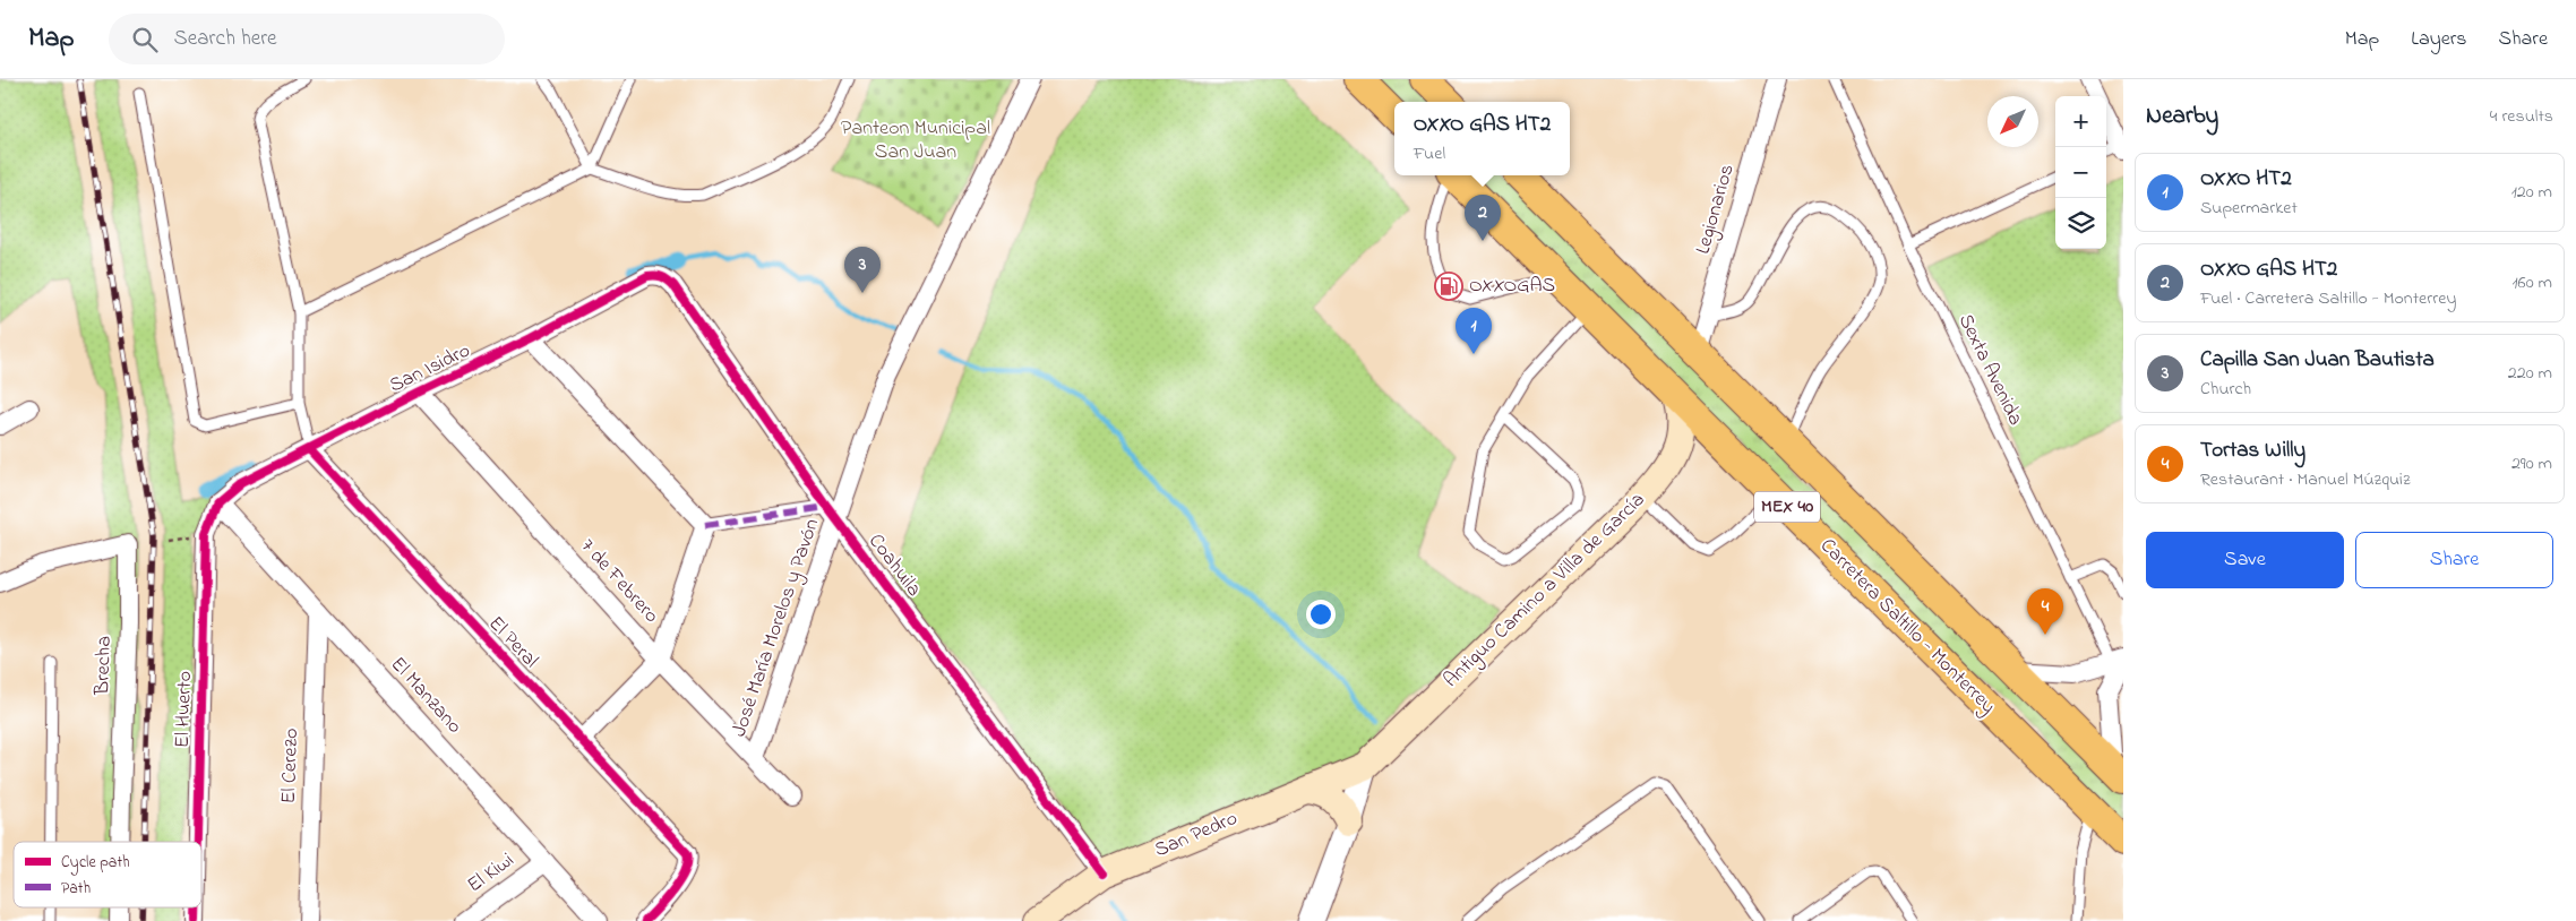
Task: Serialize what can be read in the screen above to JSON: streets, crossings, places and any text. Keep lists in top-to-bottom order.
{
  "streets": {
    "main road": [
      "MEX 40",
      "Antiguo Camino a Villa de García",
      "Carretera Saltillo - Monterrey",
      "San Pedro"
    ],
    "street": [
      "Legionarios",
      "San Isidro",
      "Coahuila",
      "7 de Febrero",
      "José María Morelos y Pavón",
      "El Peral",
      "Brecha",
      "El Manzano",
      "El Huerto",
      "El Cerezo",
      "El Kiwi"
    ],
    "lane": ["Sexta Avenida"]
  },
  "crossings": [
    ["Legionarios", "MEX 40"],
    ["San Isidro", "Coahuila"],
    ["San Isidro", "7 de Febrero"],
    ["San Isidro", "El Peral"],
    ["San Isidro", "El Manzano"],
    ["San Isidro", "El Huerto"],
    ["Coahuila", "José María Morelos y Pavón"],
    ["Coahuila", "San Pedro"],
    ["7 de Febrero", "José María Morelos y Pavón"],
    ["Antiguo Camino a Villa de García", "Carretera Saltillo - Monterrey"],
    ["Antiguo Camino a Villa de García", "San Pedro"],
    ["El Manzano", "El Huerto"],
    ["El Manzano", "El Cerezo"],
    ["El Manzano", "El Kiwi"]
  ],
  "parks": ["Panteon Municipal San Juan"],
  "places": {
    "fuel station": ["OXXOGAS"]
  },
  "legend": ["Cycle path", "Path"],
  "north": "bottom left",
  "page": {
    "header": "Map",
    "search": "Search here",
    "nav": ["Map", "Layers", "Share"],
    "heading": ["Nearby", "4 results"],
    "map_buttons": ["+", "−"],
    "popup": ["OXXO GAS HT2", "Fuel"],
    "list": [
      {
        "mark": "1",
        "name": "OXXO HT2",
        "note": "Supermarket",
        "value": "120 m"
      },
      {
        "mark": "2",
        "name": "OXXO GAS HT2",
        "note": "Fuel · Carretera Saltillo - Monterrey",
        "value": "160 m"
      },
      {
        "mark": "3",
        "name": "Capilla San Juan Bautista",
        "note": "Church",
        "value": "220 m"
      },
      {
        "mark": "4",
        "name": "Tortas Willy",
        "note": "Restaurant · Manuel Múzquiz",
        "value": "290 m"
      }
    ],
    "pins": [
      "2",
      "3",
      "1",
      "4"
    ],
    "buttons": ["Save", "Share"]
  }
}
